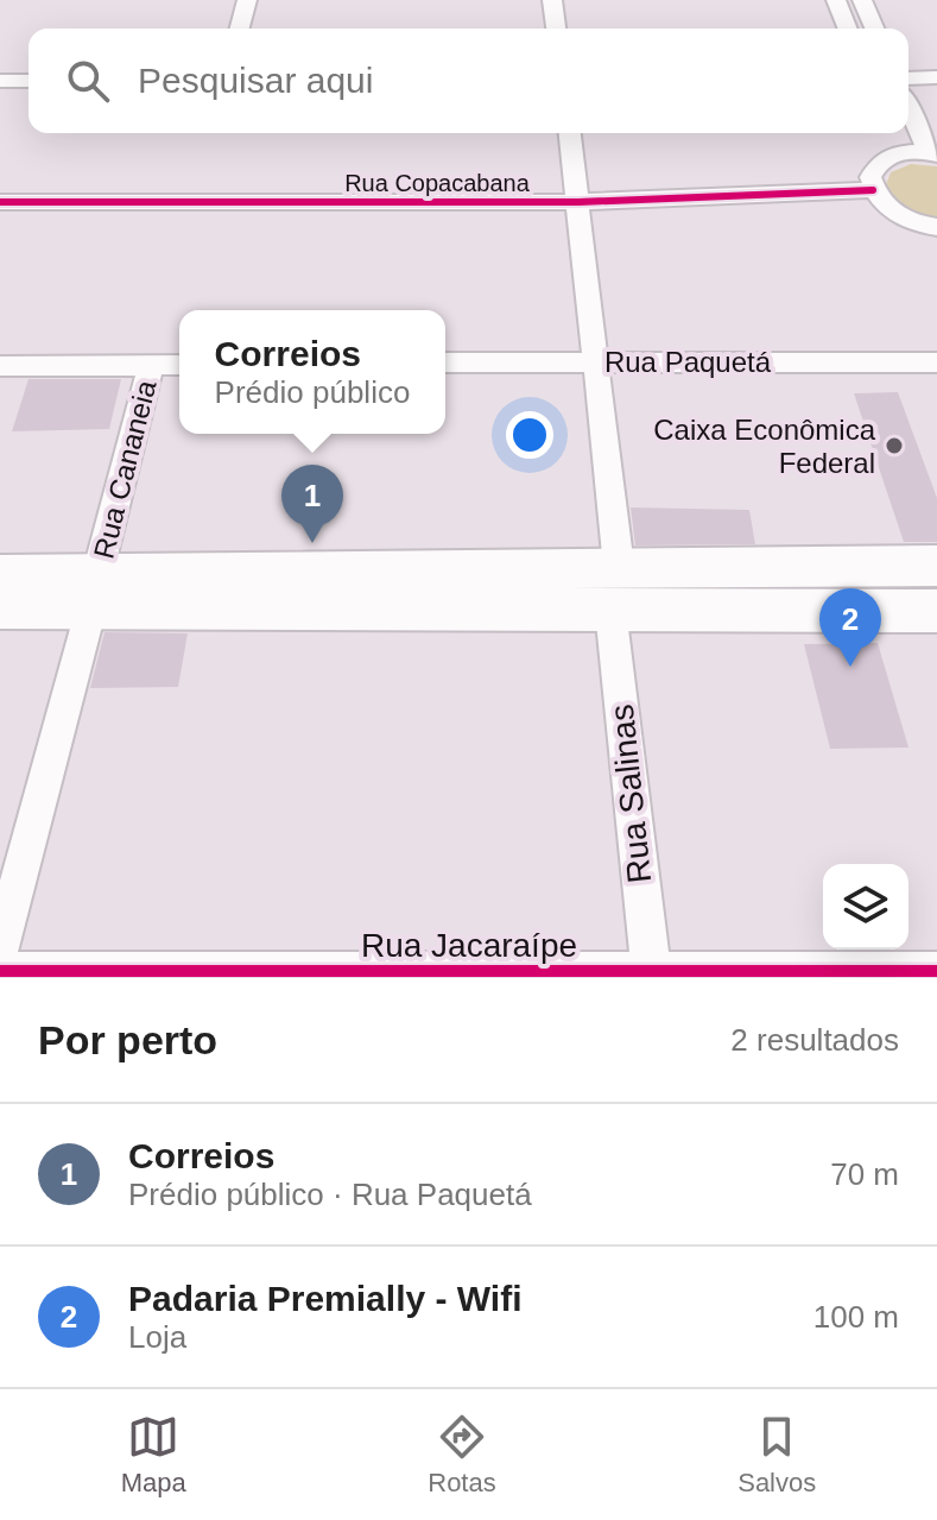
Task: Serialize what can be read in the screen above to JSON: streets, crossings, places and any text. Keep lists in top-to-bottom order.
{
  "streets": {
    "street": [
      "Rua Copacabana",
      "Rua Paquetá",
      "Rua Cananeia",
      "Rua Salinas",
      "Rua Jacaraípe"
    ]
  },
  "crossings": [
    ["Rua Copacabana", "Rua Salinas"],
    ["Rua Paquetá", "Rua Salinas"],
    ["Rua Salinas", "Rua Jacaraípe"]
  ],
  "places": ["Caixa Econômica Federal"],
  "page": {
    "search": "Pesquisar aqui",
    "popup": ["Correios", "Prédio público"],
    "pins": ["1", "2"],
    "heading": ["Por perto", "2 resultados"],
    "list": [
      {
        "mark": "1",
        "name": "Correios",
        "note": "Prédio público · Rua Paquetá",
        "value": "70 m"
      },
      {
        "mark": "2",
        "name": "Padaria Premially - Wifi",
        "note": "Loja",
        "value": "100 m"
      }
    ],
    "nav": ["Mapa", "Rotas", "Salvos"]
  }
}
